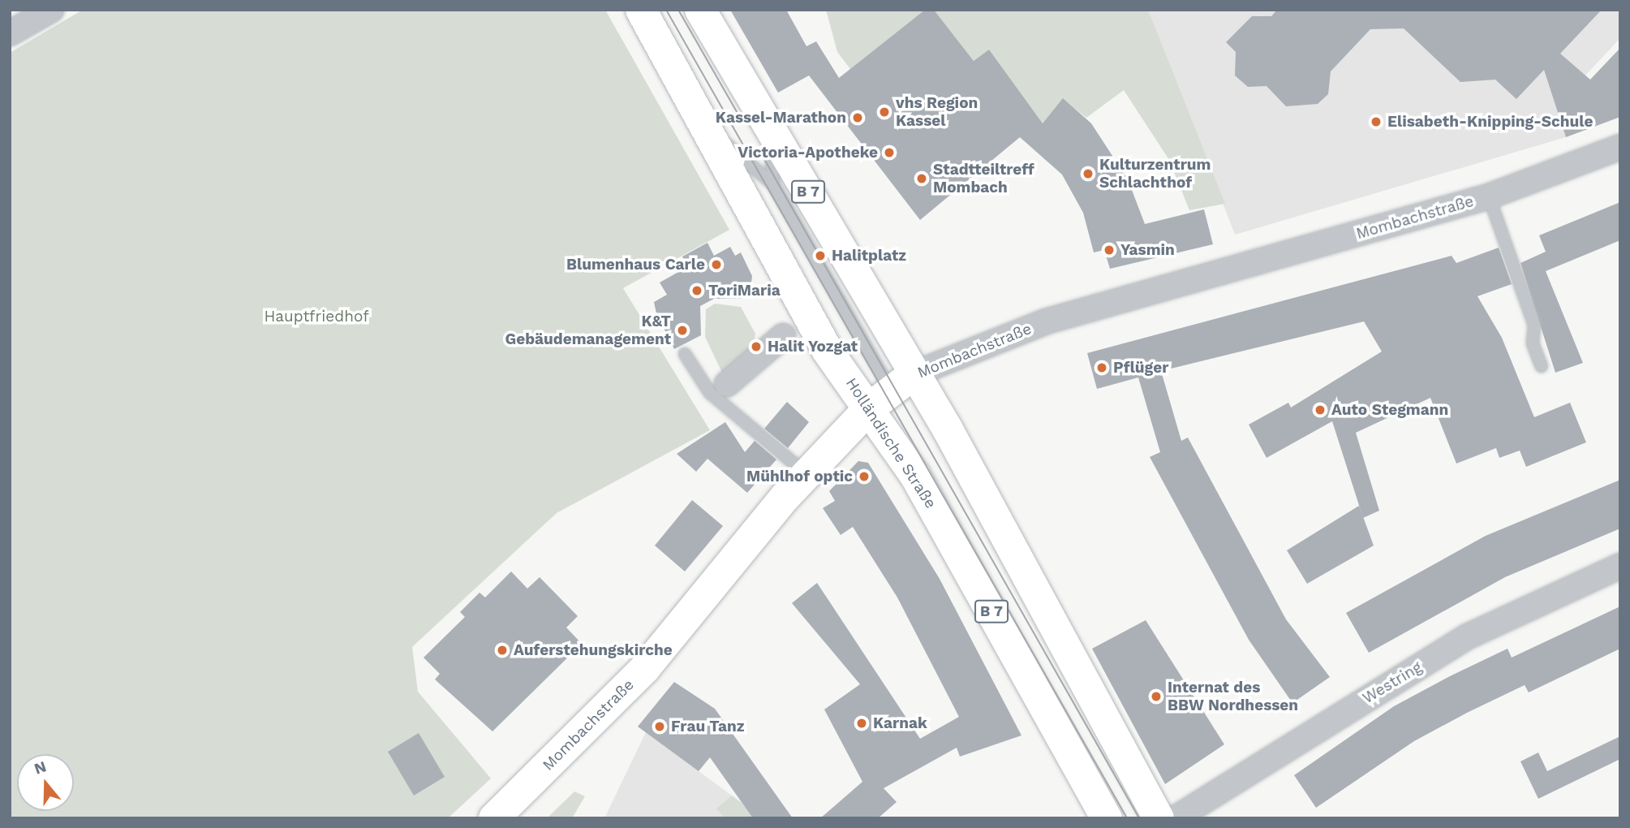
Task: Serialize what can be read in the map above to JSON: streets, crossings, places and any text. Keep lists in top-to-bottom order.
{
  "streets": {
    "main road": ["B 7", "Mombachstraße", "Holländische Straße"],
    "street": ["Westring"]
  },
  "crossings": [
    ["Mombachstraße", "Holländische Straße"]
  ],
  "parks": ["Hauptfriedhof"],
  "places": [
    "vhs Region Kassel",
    "Kassel-Marathon",
    "Elisabeth-Knipping-Schule",
    "Victoria-Apotheke",
    "Kulturzentrum Schlachthof",
    "Stadtteiltreff Mombach",
    "Yasmin",
    "Halitplatz",
    "Blumenhaus Carle",
    "ToriMaria",
    "K&T Gebäudemanagement",
    "Halit Yozgat",
    "Pflüger",
    "Auto Stegmann",
    "Mühlhof optic",
    "Auferstehungskirche",
    "Internat des BBW Nordhessen",
    "Karnak",
    "Frau Tanz"
  ],
  "north": "top"
}
